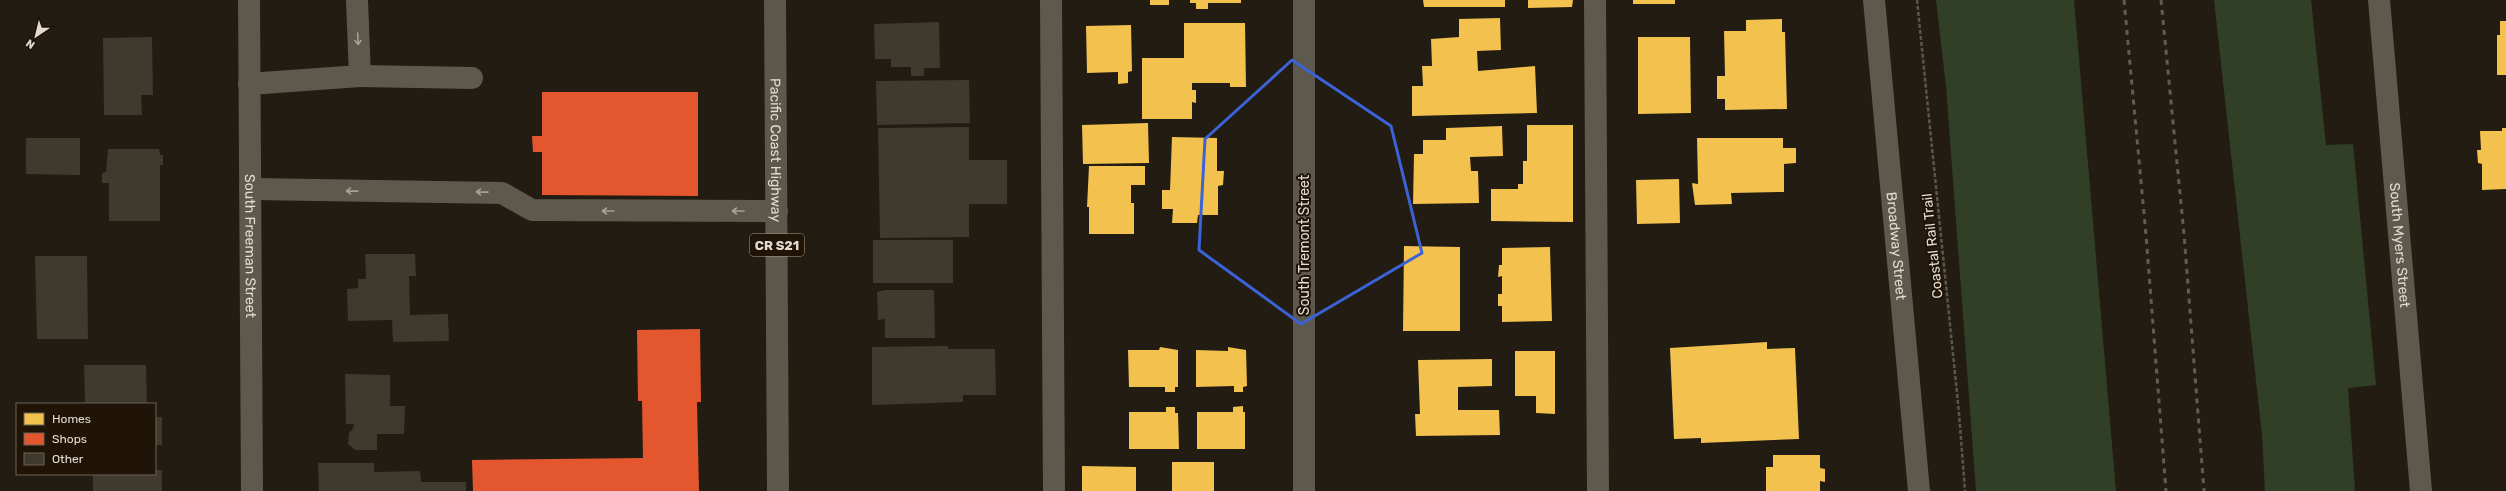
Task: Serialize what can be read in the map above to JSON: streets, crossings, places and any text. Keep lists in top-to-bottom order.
{
  "streets": {
    "main road": ["Pacific Coast Highway", "CR S21"],
    "street": [
      "South Tremont Street",
      "South Myers Street",
      "South Freeman Street",
      "Broadway Street"
    ],
    "path": ["Coastal Rail Trail"]
  },
  "legend": ["Homes", "Shops", "Other"],
  "north": "bottom left"
}
